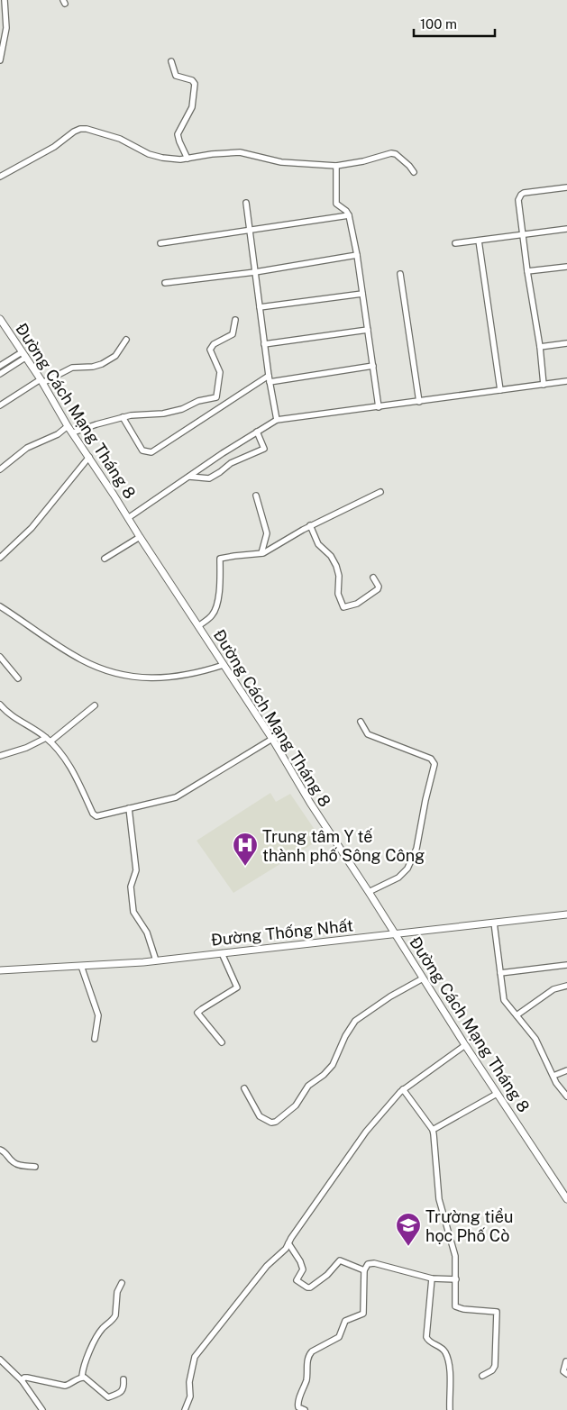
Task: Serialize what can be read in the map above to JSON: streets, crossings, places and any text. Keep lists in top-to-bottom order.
{
  "streets": {
    "street": ["Đường Cách Mạng Tháng 8", "Đường Thống Nhất"]
  },
  "crossings": [
    ["Đường Cách Mạng Tháng 8", "Đường Thống Nhất"]
  ],
  "places": {
    "hospital": ["Trung tâm Y tế thành phố Sông Công"],
    "school or university": ["Trường tiểu học Phố Cò"]
  },
  "scale_bar": "100 m"
}
